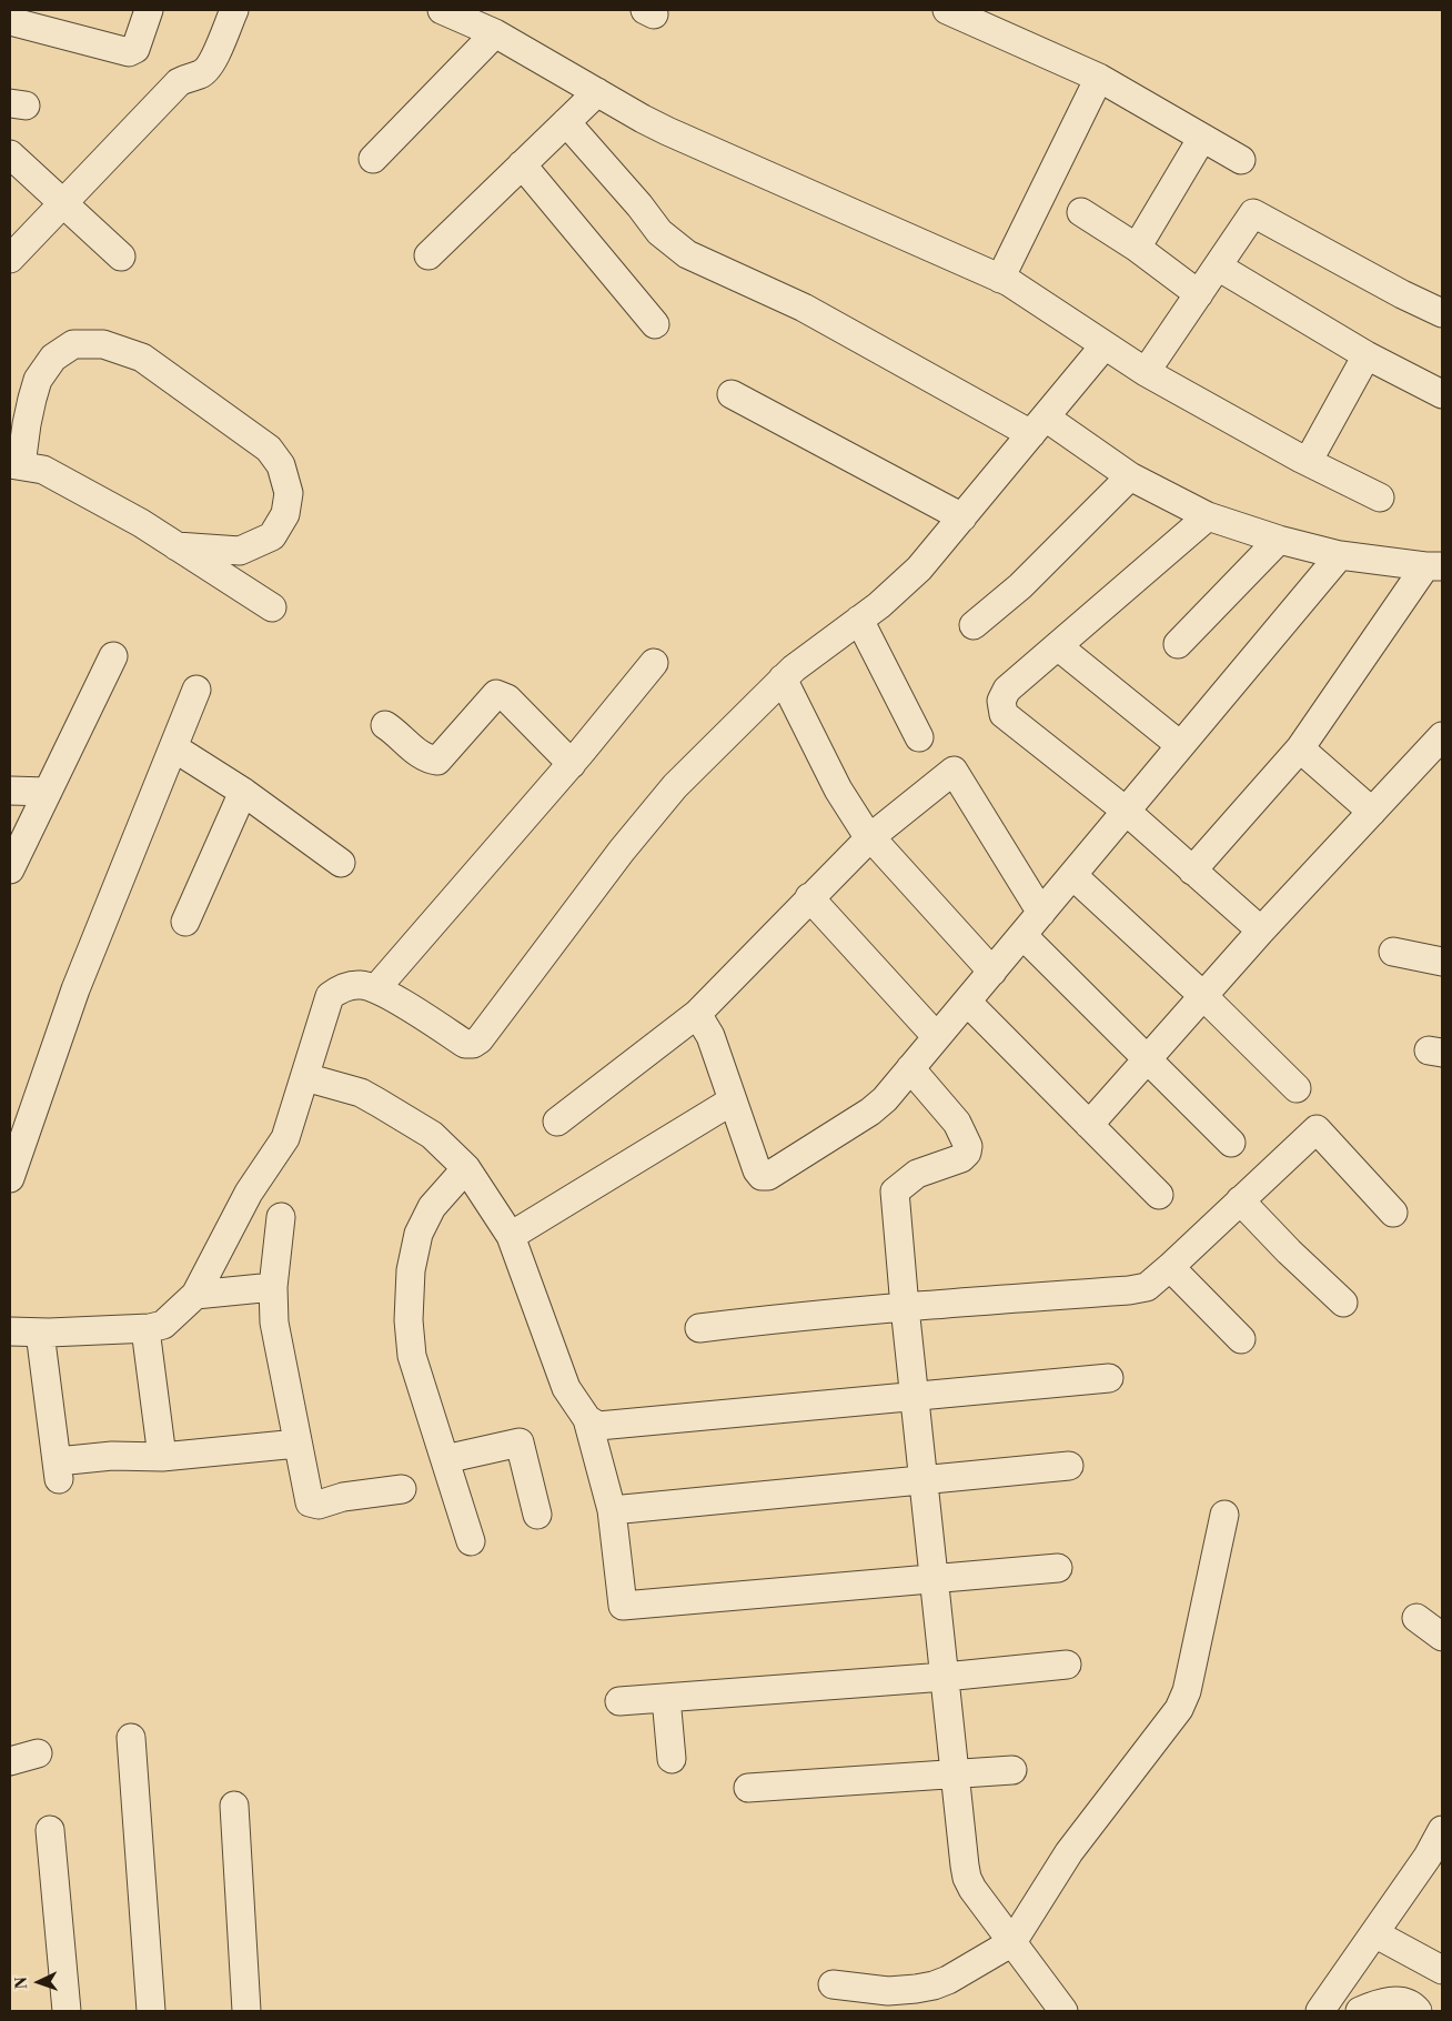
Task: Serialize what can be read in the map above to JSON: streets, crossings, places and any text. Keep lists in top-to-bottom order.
{
  "north": "left"
}
